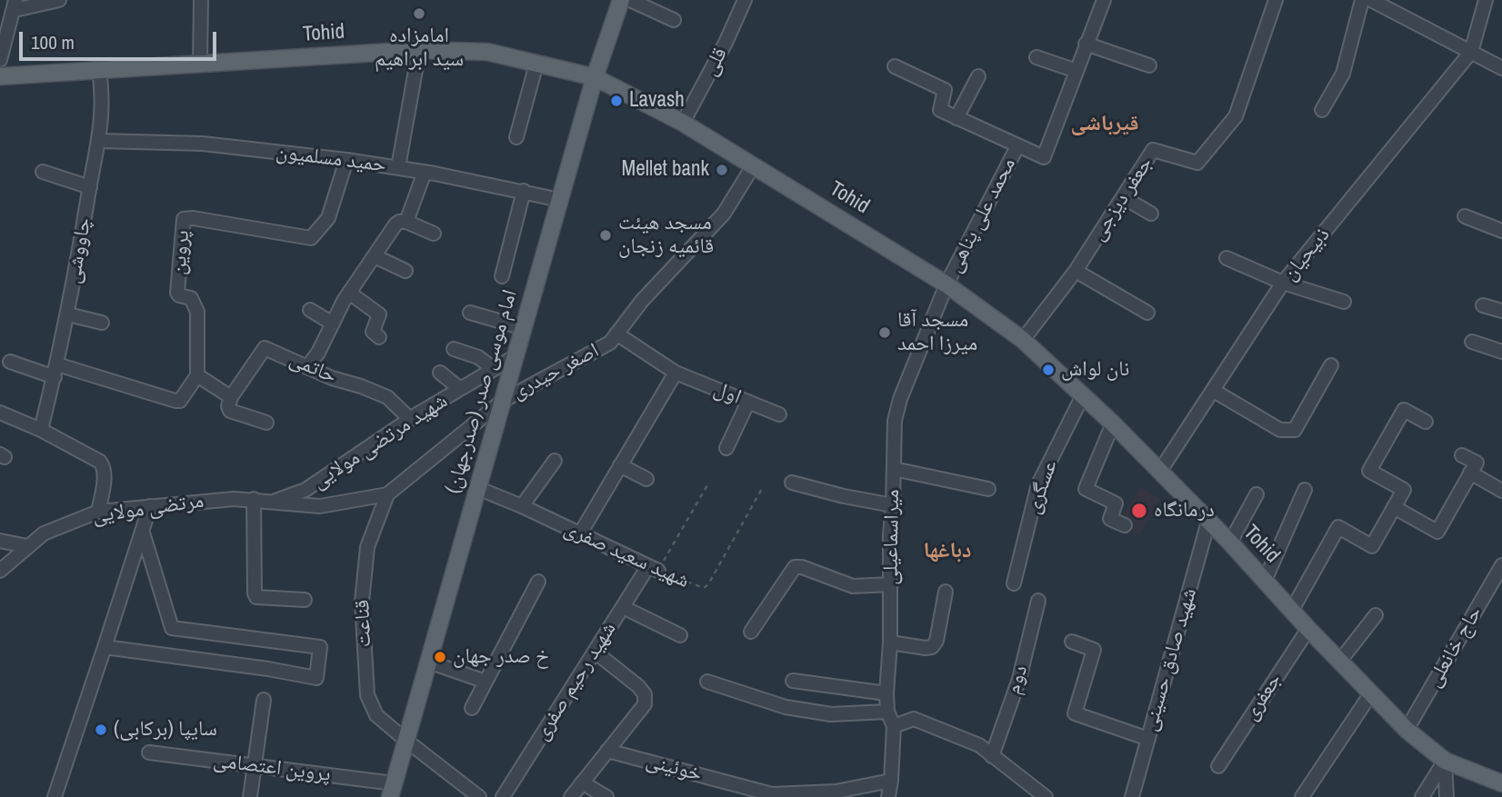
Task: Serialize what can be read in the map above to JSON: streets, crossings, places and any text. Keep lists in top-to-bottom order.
{
  "streets": {
    "main road": ["Tohid", "(صدرجهان) امام موسی صدر"],
    "street": [
      "قلی",
      "حمید مسلمیون",
      "جعفر دیزجی",
      "محمد علی پناهی",
      "چاووشی",
      "پروین",
      "ذبیحیان",
      "حاتمی",
      "اصغر حیدری",
      "اول",
      "شهید مرتضی مولایی",
      "عسگری",
      "مرتضی مولایی",
      "میراسماعیلی",
      "شهید سعید صفری",
      "قناعت",
      "حاج خانعلی",
      "شهید صادق حسینی",
      "دوم",
      "شهید رحیم صفری",
      "جعفری",
      "پروین اعتصامی",
      "خوئینی"
    ]
  },
  "crossings": [
    ["Tohid", "قلی"],
    ["Tohid", "جعفر دیزجی"],
    ["Tohid", "محمد علی پناهی"],
    ["Tohid", "چاووشی"],
    ["Tohid", "ذبیحیان"],
    ["Tohid", "اصغر حیدری"],
    ["Tohid", "(صدرجهان) امام موسی صدر"],
    ["Tohid", "عسگری"],
    ["Tohid", "میراسماعیلی"],
    ["Tohid", "حاج خانعلی"],
    ["Tohid", "شهید صادق حسینی"],
    ["Tohid", "جعفری"],
    ["حمید مسلمیون", "چاووشی"],
    ["حمید مسلمیون", "پروین"],
    ["حمید مسلمیون", "(صدرجهان) امام موسی صدر"],
    ["محمد علی پناهی", "میراسماعیلی"],
    ["حاتمی", "شهید مرتضی مولایی"],
    ["اصغر حیدری", "(صدرجهان) امام موسی صدر"],
    ["اصغر حیدری", "اول"],
    ["اصغر حیدری", "مرتضی مولایی"],
    ["اصغر حیدری", "قناعت"],
    ["(صدرجهان) امام موسی صدر", "شهید مرتضی مولایی"],
    ["(صدرجهان) امام موسی صدر", "شهید سعید صفری"],
    ["(صدرجهان) امام موسی صدر", "قناعت"],
    ["(صدرجهان) امام موسی صدر", "پروین اعتصامی"],
    ["شهید مرتضی مولایی", "مرتضی مولایی"],
    ["مرتضی مولایی", "قناعت"],
    ["میراسماعیلی", "خوئینی"],
    ["شهید سعید صفری", "شهید رحیم صفری"]
  ],
  "districts": ["قیرباشی", "دباغها"],
  "places": [
    "امامزاده سید ابراهیم",
    "Lavash",
    "Mellet bank",
    "مسجد هیئت قائمیه زنجان",
    "مسجد آقا میرزا احمد",
    "نان لواش",
    "درمانگاه",
    "خ صدر جهان",
    "سایپا (برکابی)"
  ],
  "scale_bar": "100 m"
}
